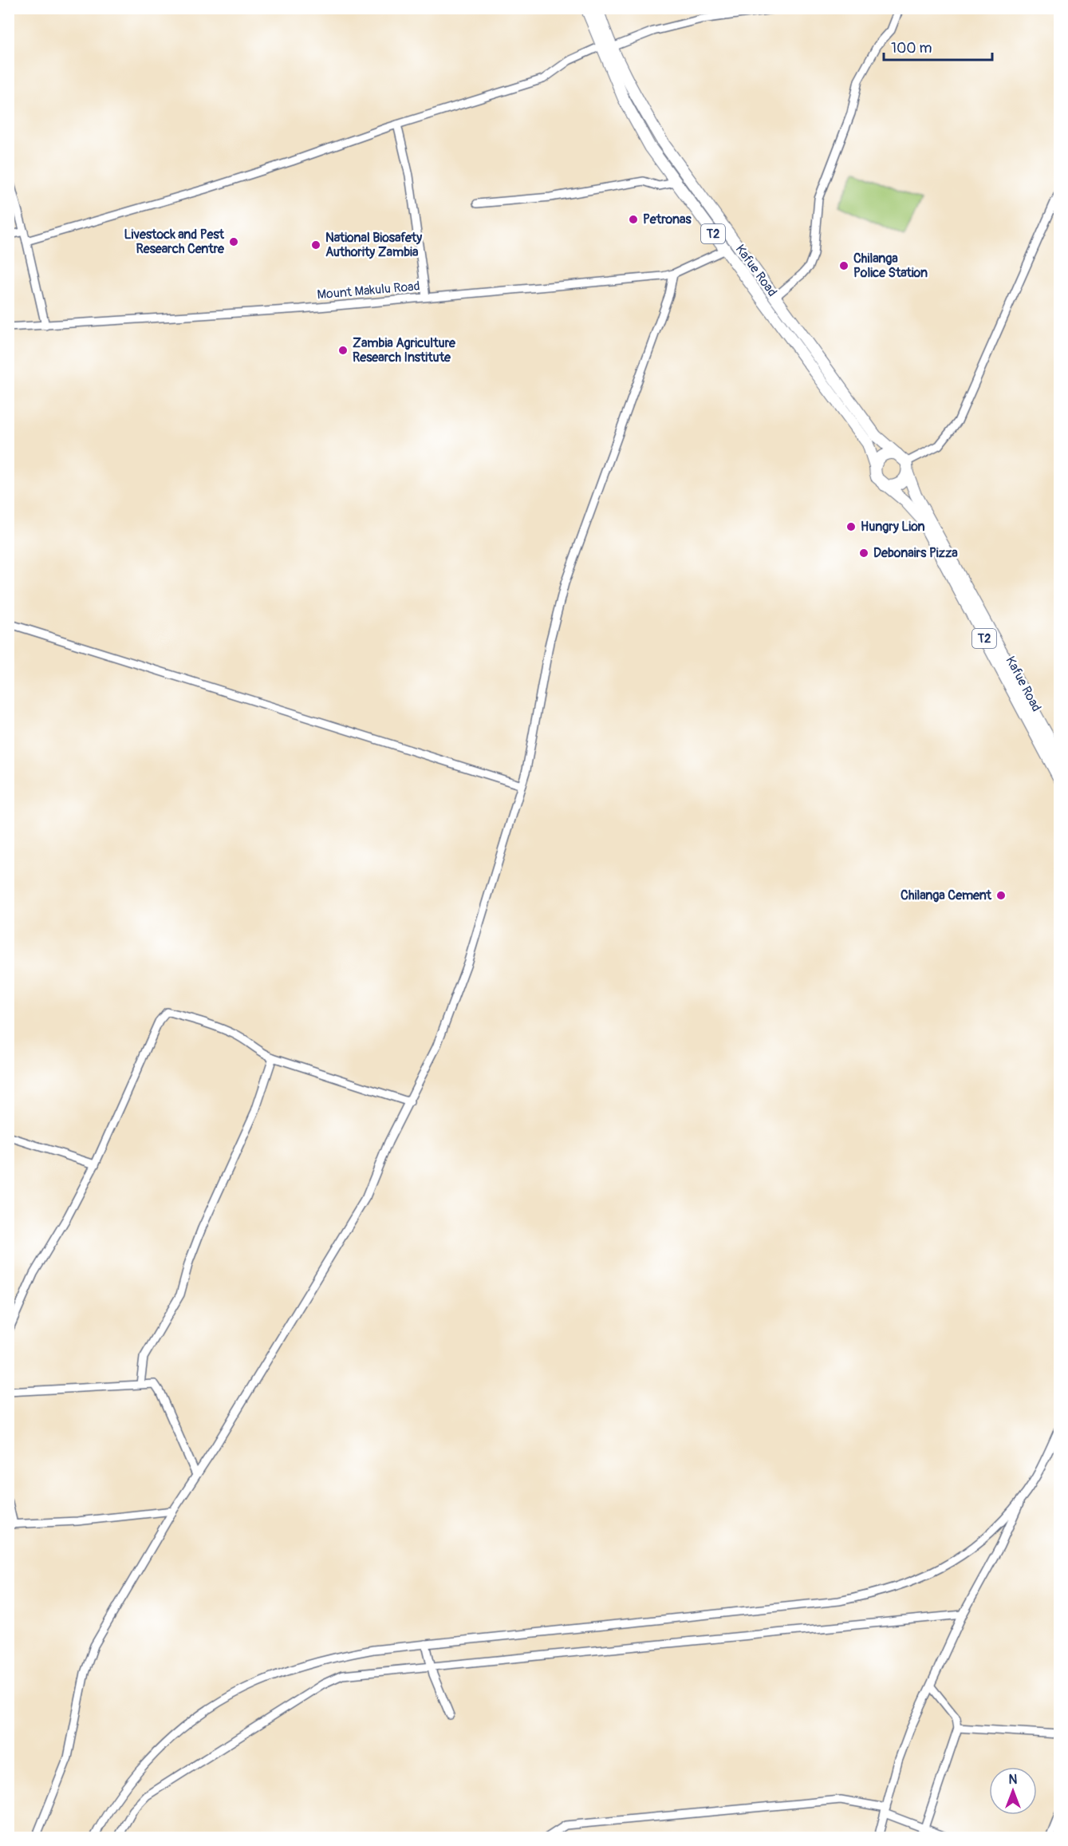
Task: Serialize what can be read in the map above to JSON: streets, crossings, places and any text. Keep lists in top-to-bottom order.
{
  "streets": {
    "highway": ["T2", "Kafue Road"],
    "street": ["Mount Makulu Road"]
  },
  "crossings": [
    ["Kafue Road", "Mount Makulu Road"]
  ],
  "places": [
    "Petronas",
    "Livestock and Pest Research Centre",
    "National Biosafety Authority Zambia",
    "Chilanga Police Station",
    "Zambia Agriculture Research Institute",
    "Hungry Lion",
    "Debonairs Pizza",
    "Chilanga Cement"
  ],
  "scale_bar": "100 m",
  "north": "top"
}
